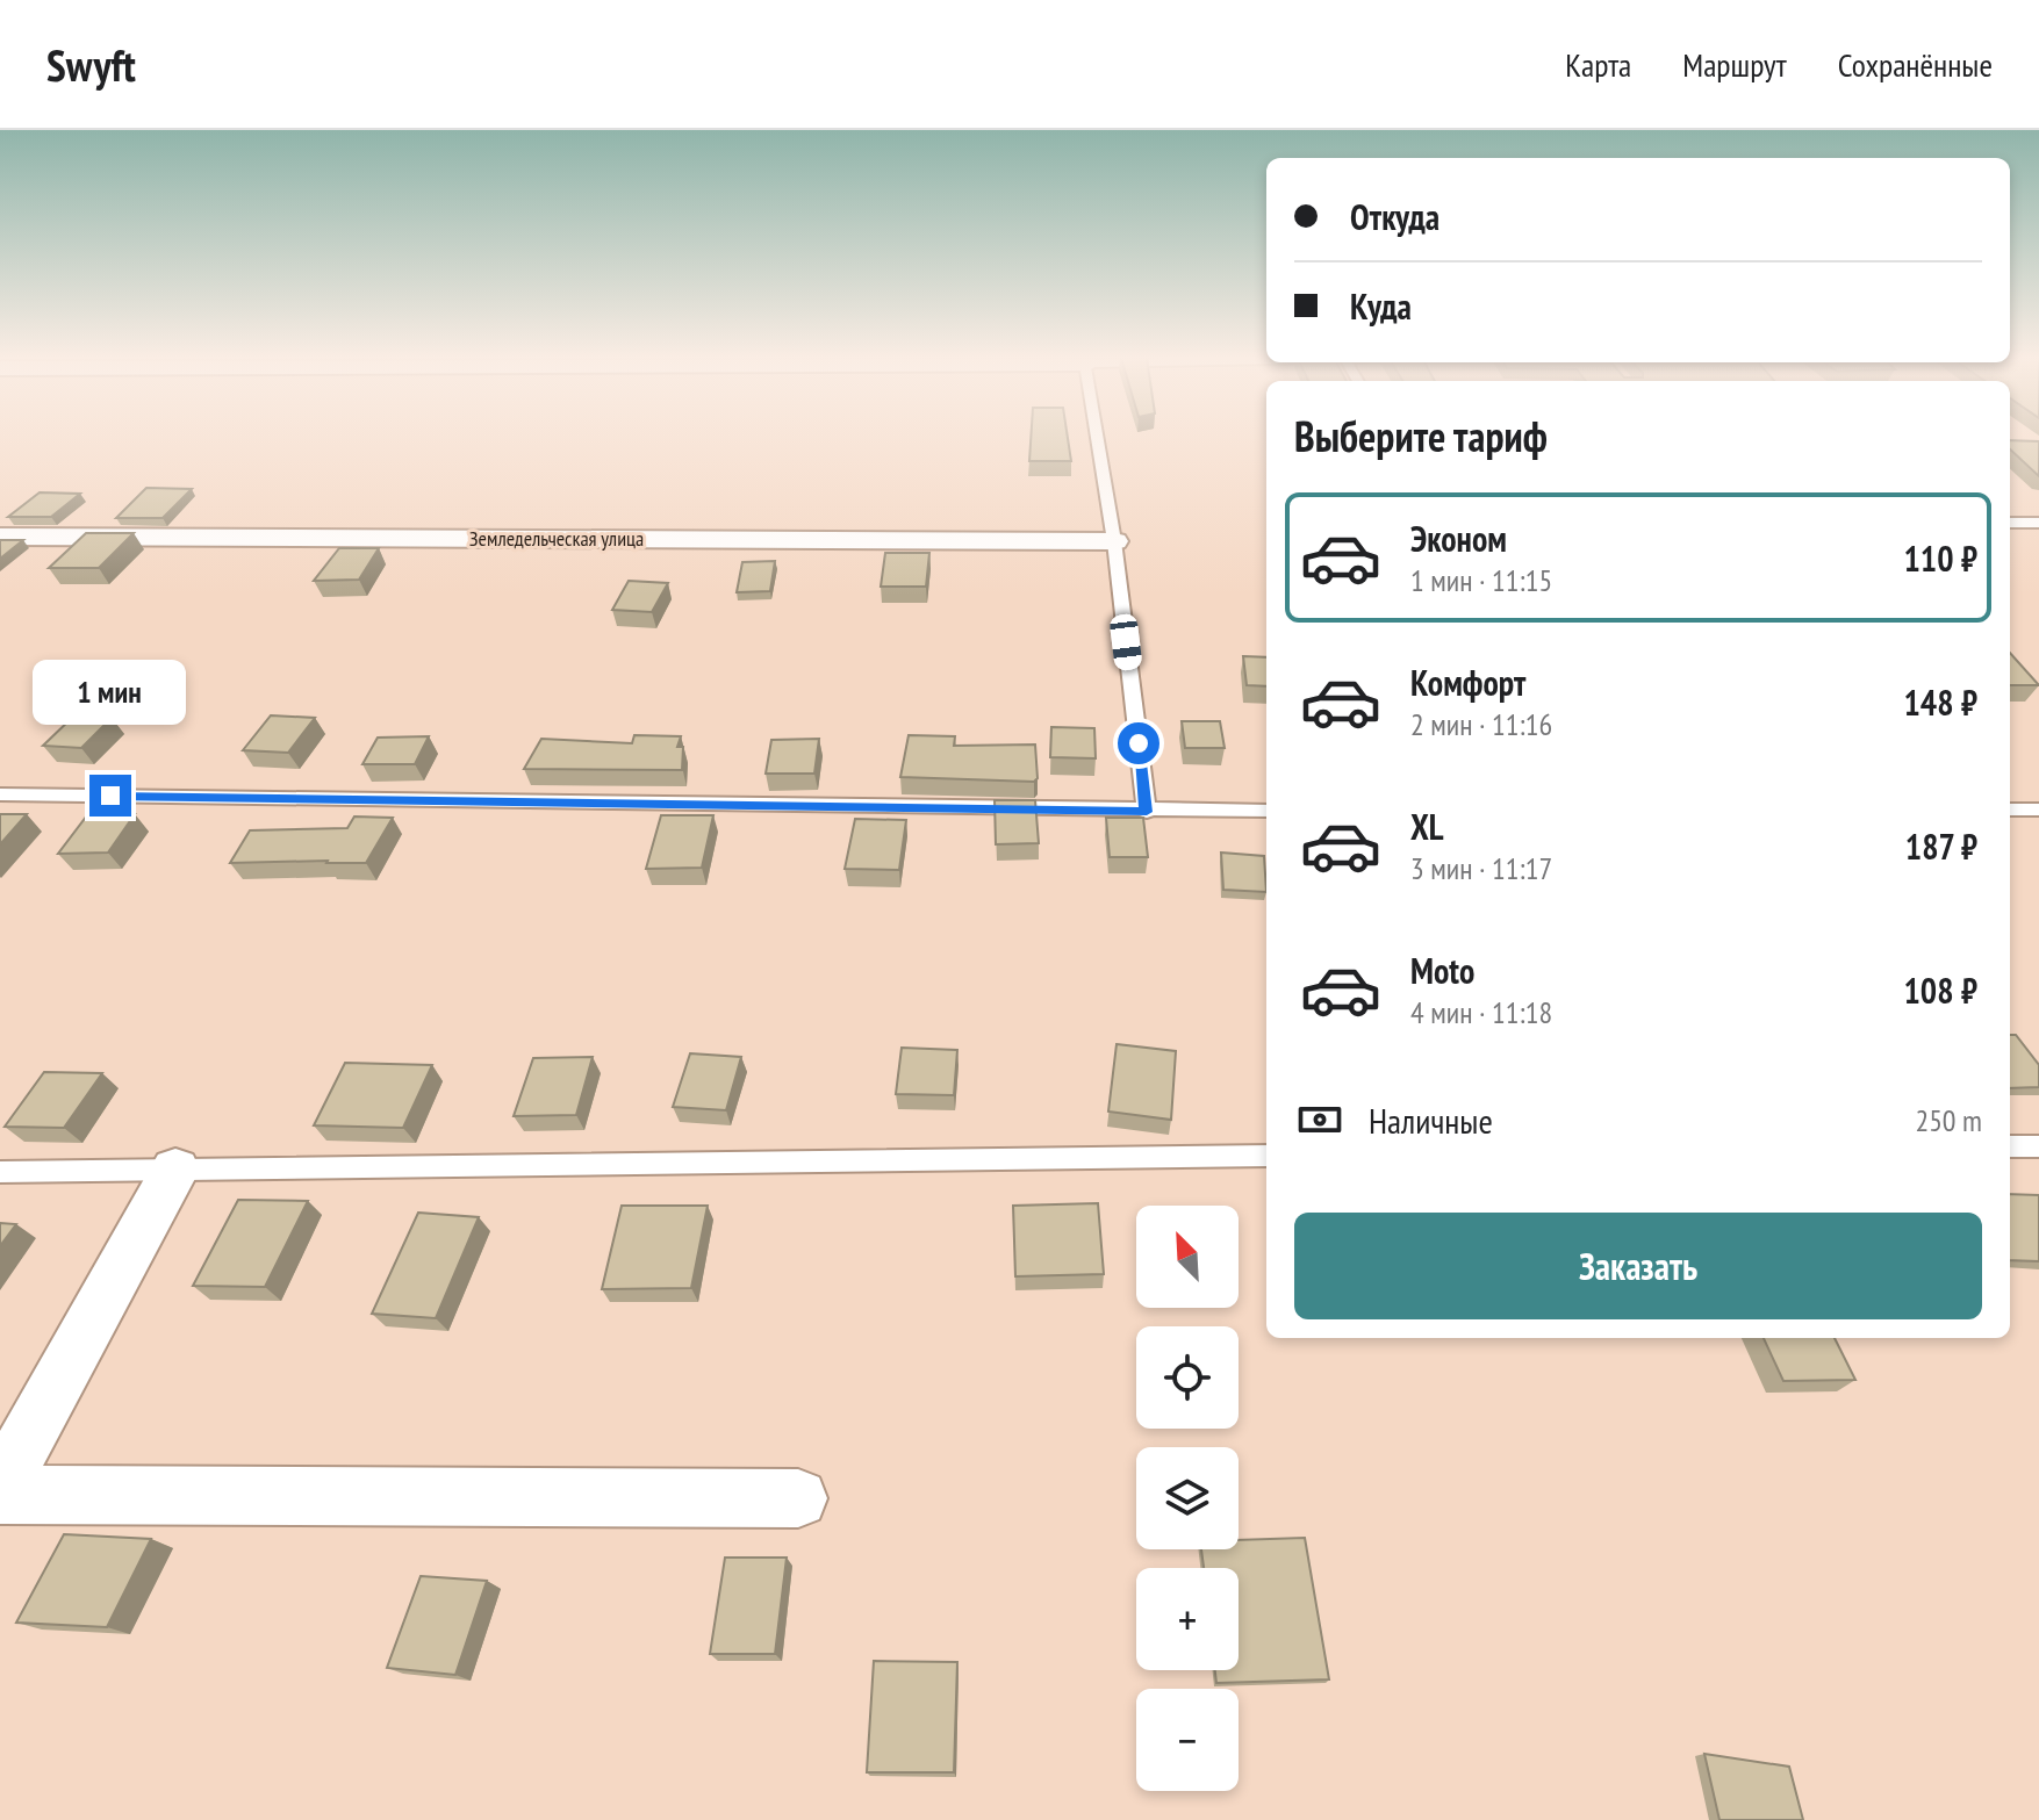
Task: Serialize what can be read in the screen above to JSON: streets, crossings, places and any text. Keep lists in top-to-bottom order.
{
  "streets": {
    "street": ["Земледельческая улица"]
  },
  "north": "top left",
  "page": {
    "header": "Swyft",
    "nav": ["Карта", "Маршрут", "Сохранённые"],
    "banner": ["Откуда", "Куда"],
    "heading": "Выберите тариф",
    "list": [
      {
        "name": "Эконом",
        "note": "1 мин · 11:15",
        "value": "110 ₽"
      },
      {
        "name": "Комфорт",
        "note": "2 мин · 11:16",
        "value": "148 ₽"
      },
      {
        "name": "XL",
        "note": "3 мин · 11:17",
        "value": "187 ₽"
      },
      {
        "name": "Moto",
        "note": "4 мин · 11:18",
        "value": "108 ₽"
      }
    ],
    "bubble": "1 мин",
    "pay": ["Наличные", "250 m"],
    "buttons": "Заказать",
    "map_buttons": ["+", "−"]
  }
}
